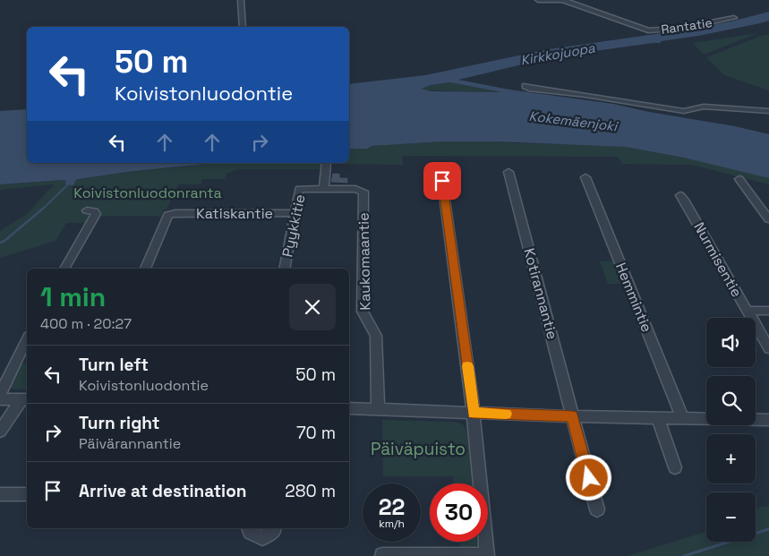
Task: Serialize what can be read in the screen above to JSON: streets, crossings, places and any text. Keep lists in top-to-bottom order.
{
  "streets": {
    "street": [
      "Rantatie",
      "Katiskantie",
      "Pyykkitie",
      "Nurmisentie",
      "Kaukomaantie",
      "Kotirannantie",
      "Hemmintie"
    ]
  },
  "crossings": [
    ["Katiskantie", "Pyykkitie"],
    ["Pyykkitie", "Kaukomaantie"]
  ],
  "water": ["Kirkkojuopa", "Kokemäenjoki"],
  "parks": ["Koivistonluodonranta", "Päiväpuisto"],
  "page": {
    "turn": ["50 m", "Koivistonluodontie"],
    "heading": ["1 min", "400 m · 20:27"],
    "map_buttons": ["+", "−"],
    "list": [
      {
        "name": "Turn left",
        "note": "Koivistonluodontie",
        "value": "50 m"
      },
      {
        "name": "Turn right",
        "note": "Päivärannantie",
        "value": "70 m"
      },
      {
        "name": "Arrive at destination",
        "value": "280 m"
      }
    ],
    "speed": "22 km/h",
    "limit": "30"
  }
}
